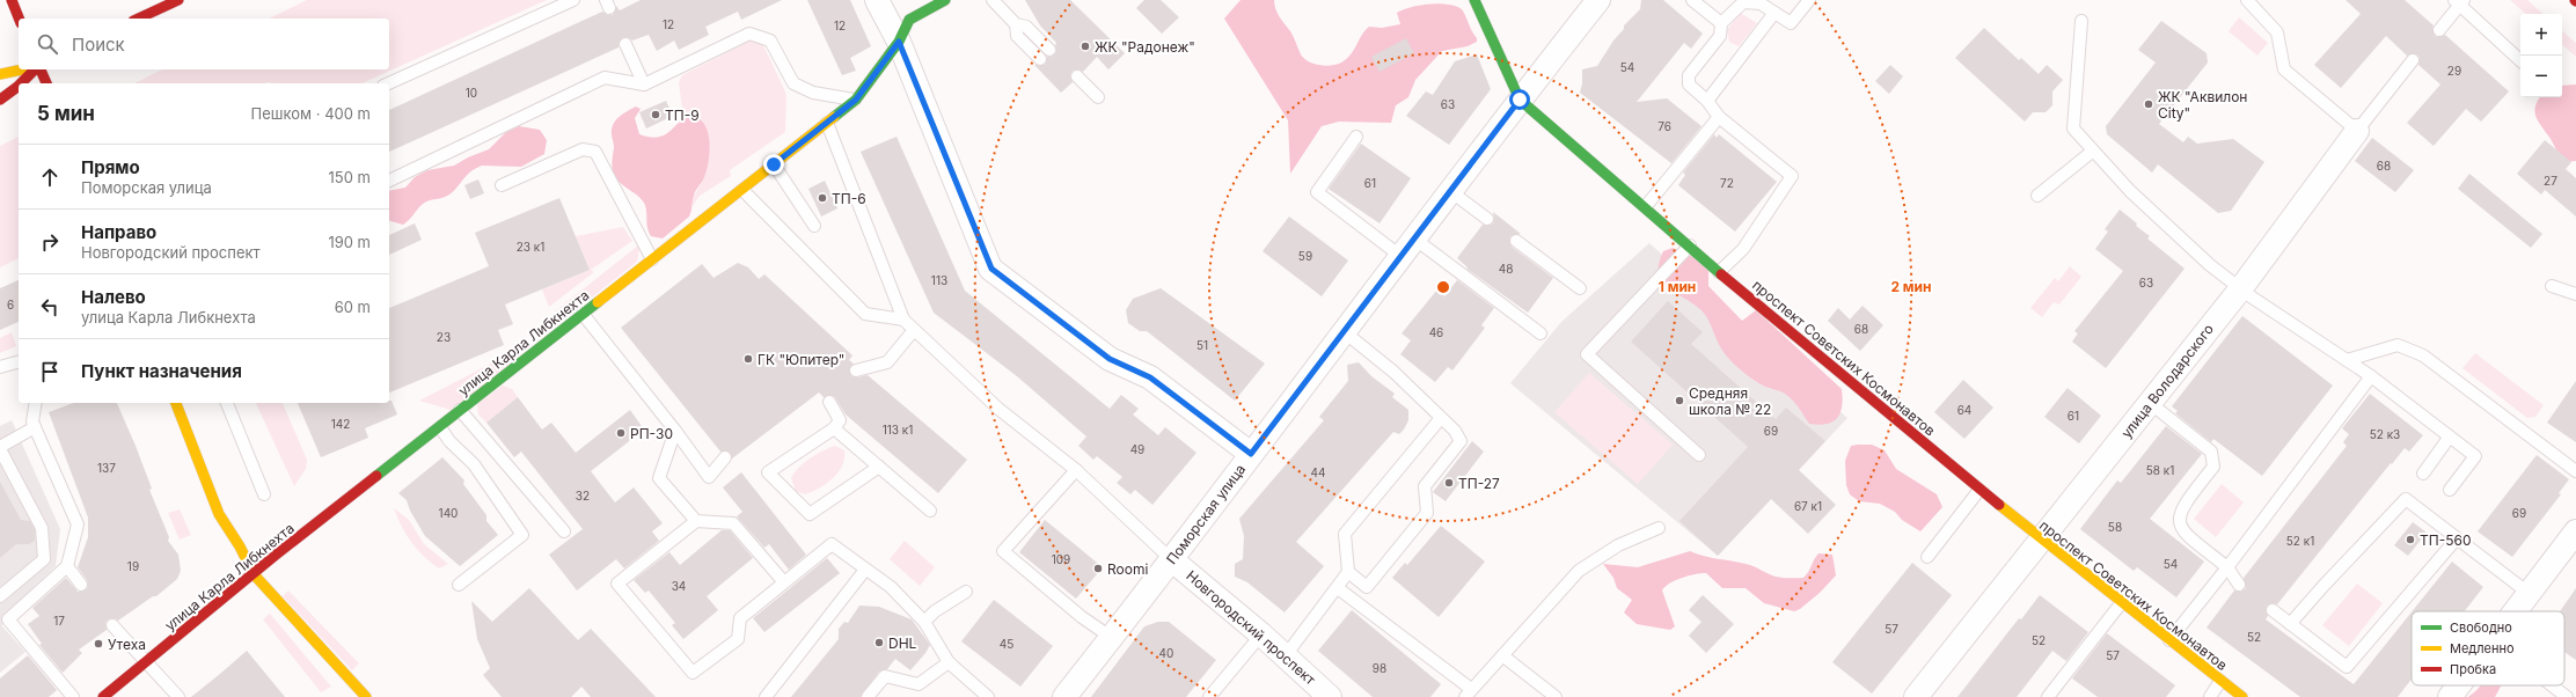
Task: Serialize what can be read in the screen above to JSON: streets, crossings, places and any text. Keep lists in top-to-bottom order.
{
  "streets": {
    "street": [
      "улица Карла Либкнехта",
      "проспект Советских Космонавтов",
      "улица Володарского",
      "Поморская улица",
      "Новгородский проспект"
    ]
  },
  "crossings": [
    ["проспект Советских Космонавтов", "улица Володарского"],
    ["проспект Советских Космонавтов", "Поморская улица"],
    ["Поморская улица", "Новгородский проспект"]
  ],
  "places": [
    "ЖК \"Радонеж\"",
    "ЖК \"Аквилон City\"",
    "ТП-9",
    "ТП-6",
    "ГК \"Юпитер\"",
    "Средняя школа № 22",
    "РП-30",
    "ТП-27",
    "ТП-560",
    "Roomi",
    "DHL",
    "Утеха"
  ],
  "house_numbers": [
    "12",
    "12",
    "54",
    "29",
    "10",
    "63",
    "76",
    "68",
    "27",
    "61",
    "72",
    "23 к1",
    "59",
    "48",
    "113",
    "63",
    "6",
    "68",
    "46",
    "23",
    "51",
    "64",
    "61",
    "142",
    "113 к1",
    "69",
    "52 к3",
    "49",
    "137",
    "58 к1",
    "44",
    "32",
    "67 к1",
    "140",
    "69",
    "58",
    "52 к1",
    "109",
    "54",
    "19",
    "34",
    "17",
    "57",
    "52",
    "52",
    "45",
    "40",
    "57",
    "98"
  ],
  "legend": ["Свободно", "Медленно", "Пробка"],
  "page": {
    "map_buttons": ["+", "−"],
    "search": "Поиск",
    "heading": ["5 мин", "Пешком · 400 m"],
    "list": [
      ["Прямо", "Поморская улица", "150 m"],
      ["Направо", "Новгородский проспект", "190 m"],
      ["Налево", "улица Карла Либкнехта", "60 m"],
      "Пункт назначения"
    ]
  },
  "rings": ["1 мин", "2 мин"]
}
